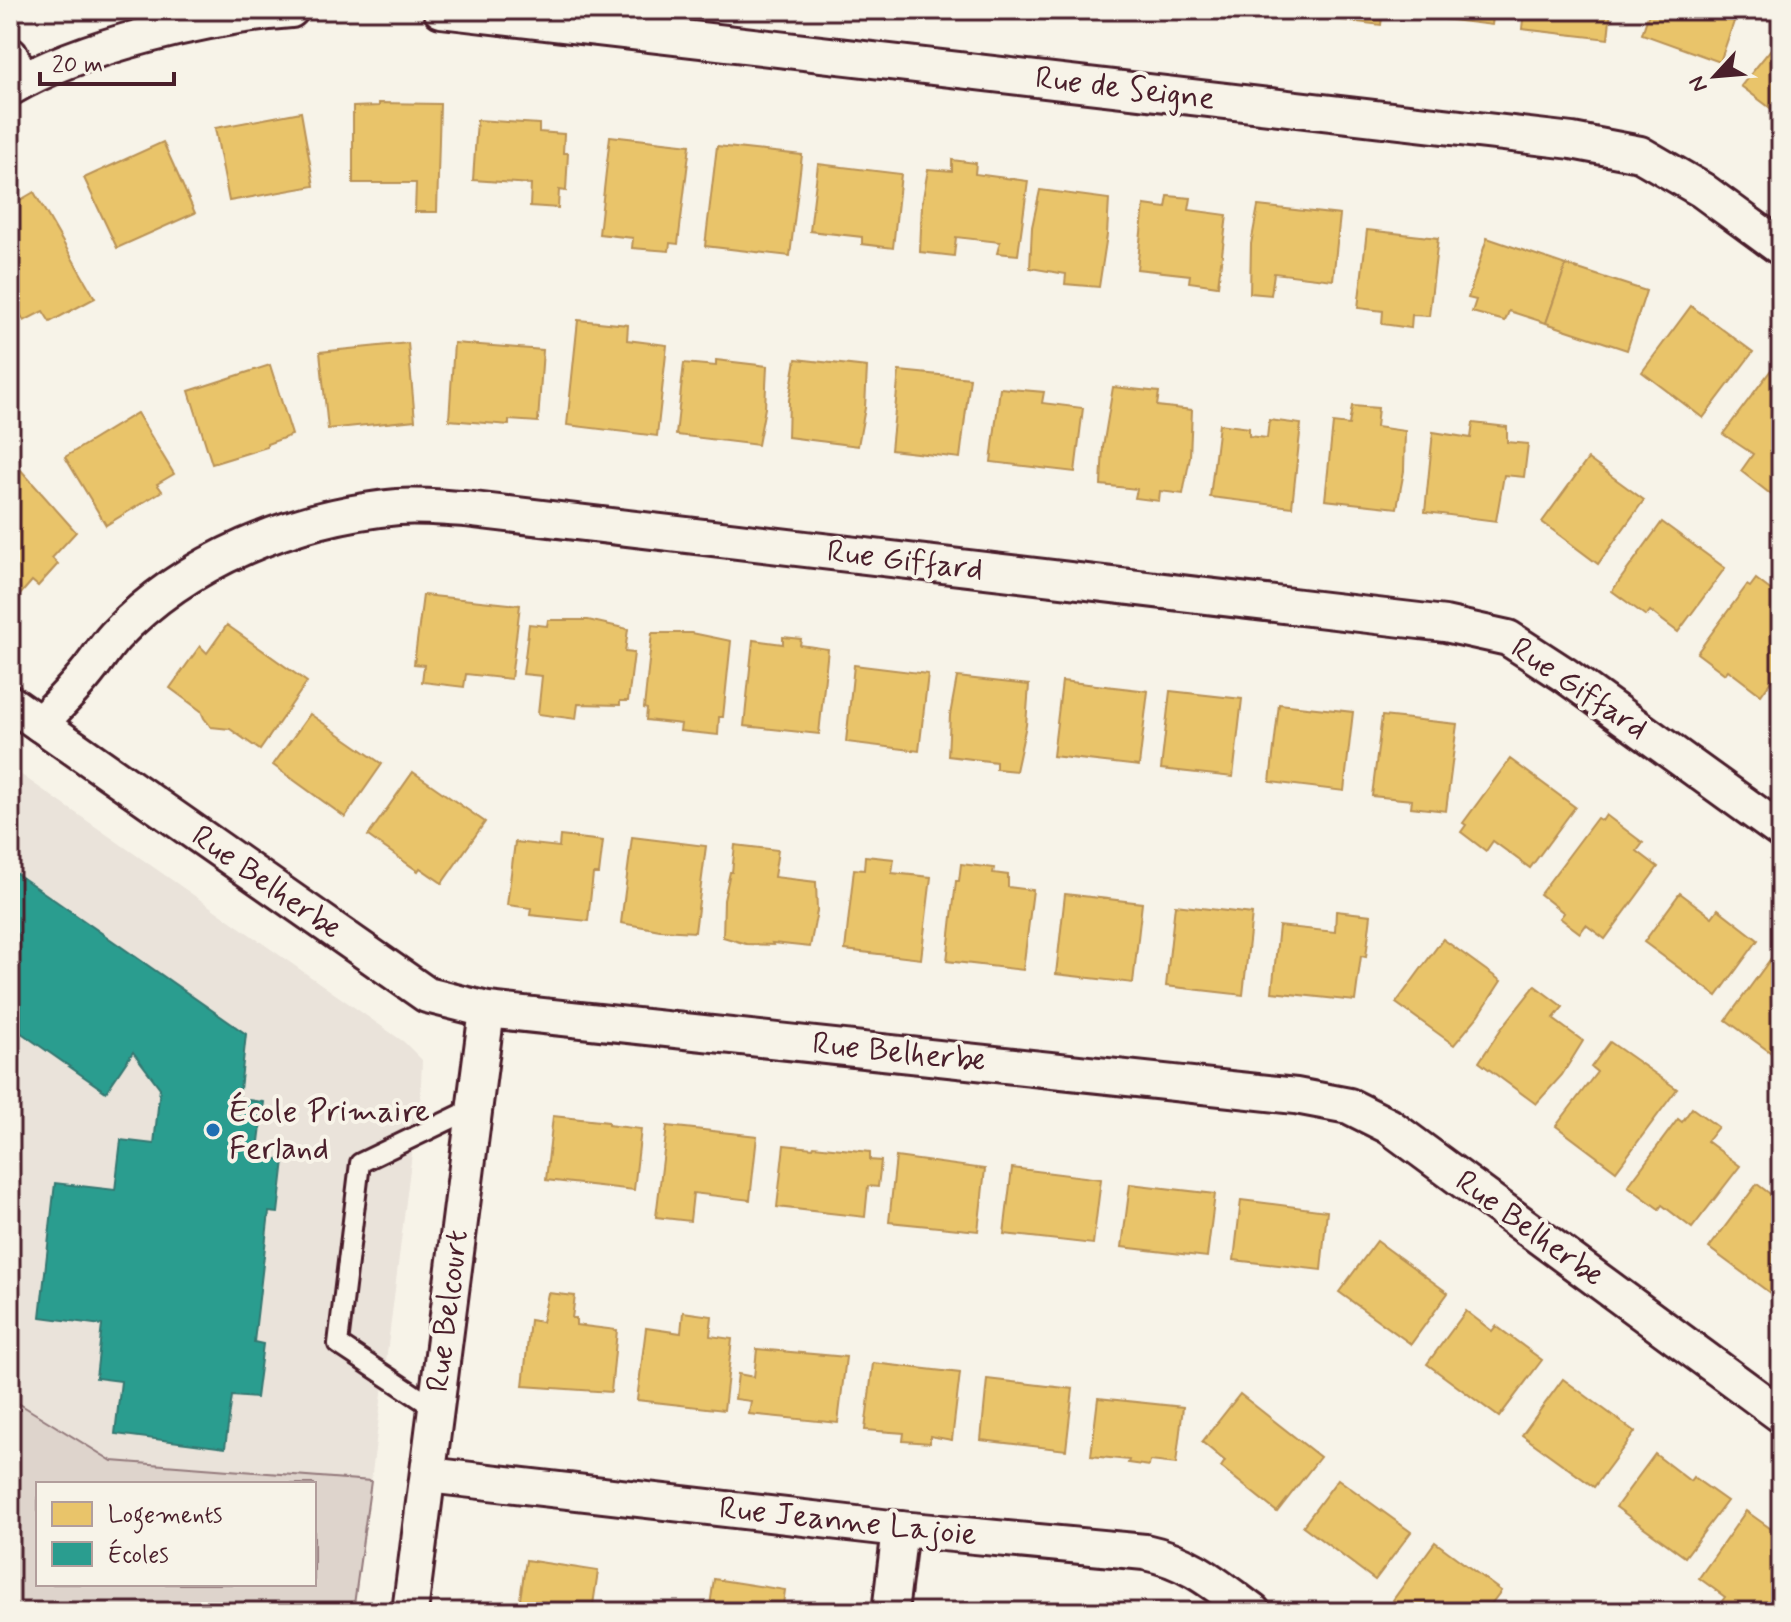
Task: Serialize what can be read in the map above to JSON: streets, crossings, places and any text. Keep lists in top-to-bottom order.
{
  "streets": {
    "street": [
      "Rue de Seigne",
      "Rue Giffard",
      "Rue Belherbe",
      "Rue Belcourt",
      "Rue Jeanne Lajoie"
    ]
  },
  "crossings": [
    ["Rue Giffard", "Rue Belherbe"],
    ["Rue Belherbe", "Rue Belcourt"],
    ["Rue Belcourt", "Rue Jeanne Lajoie"]
  ],
  "places": ["École Primaire Ferland"],
  "legend": ["Logements", "Écoles"],
  "scale_bar": "20 m",
  "north": "bottom left"
}
